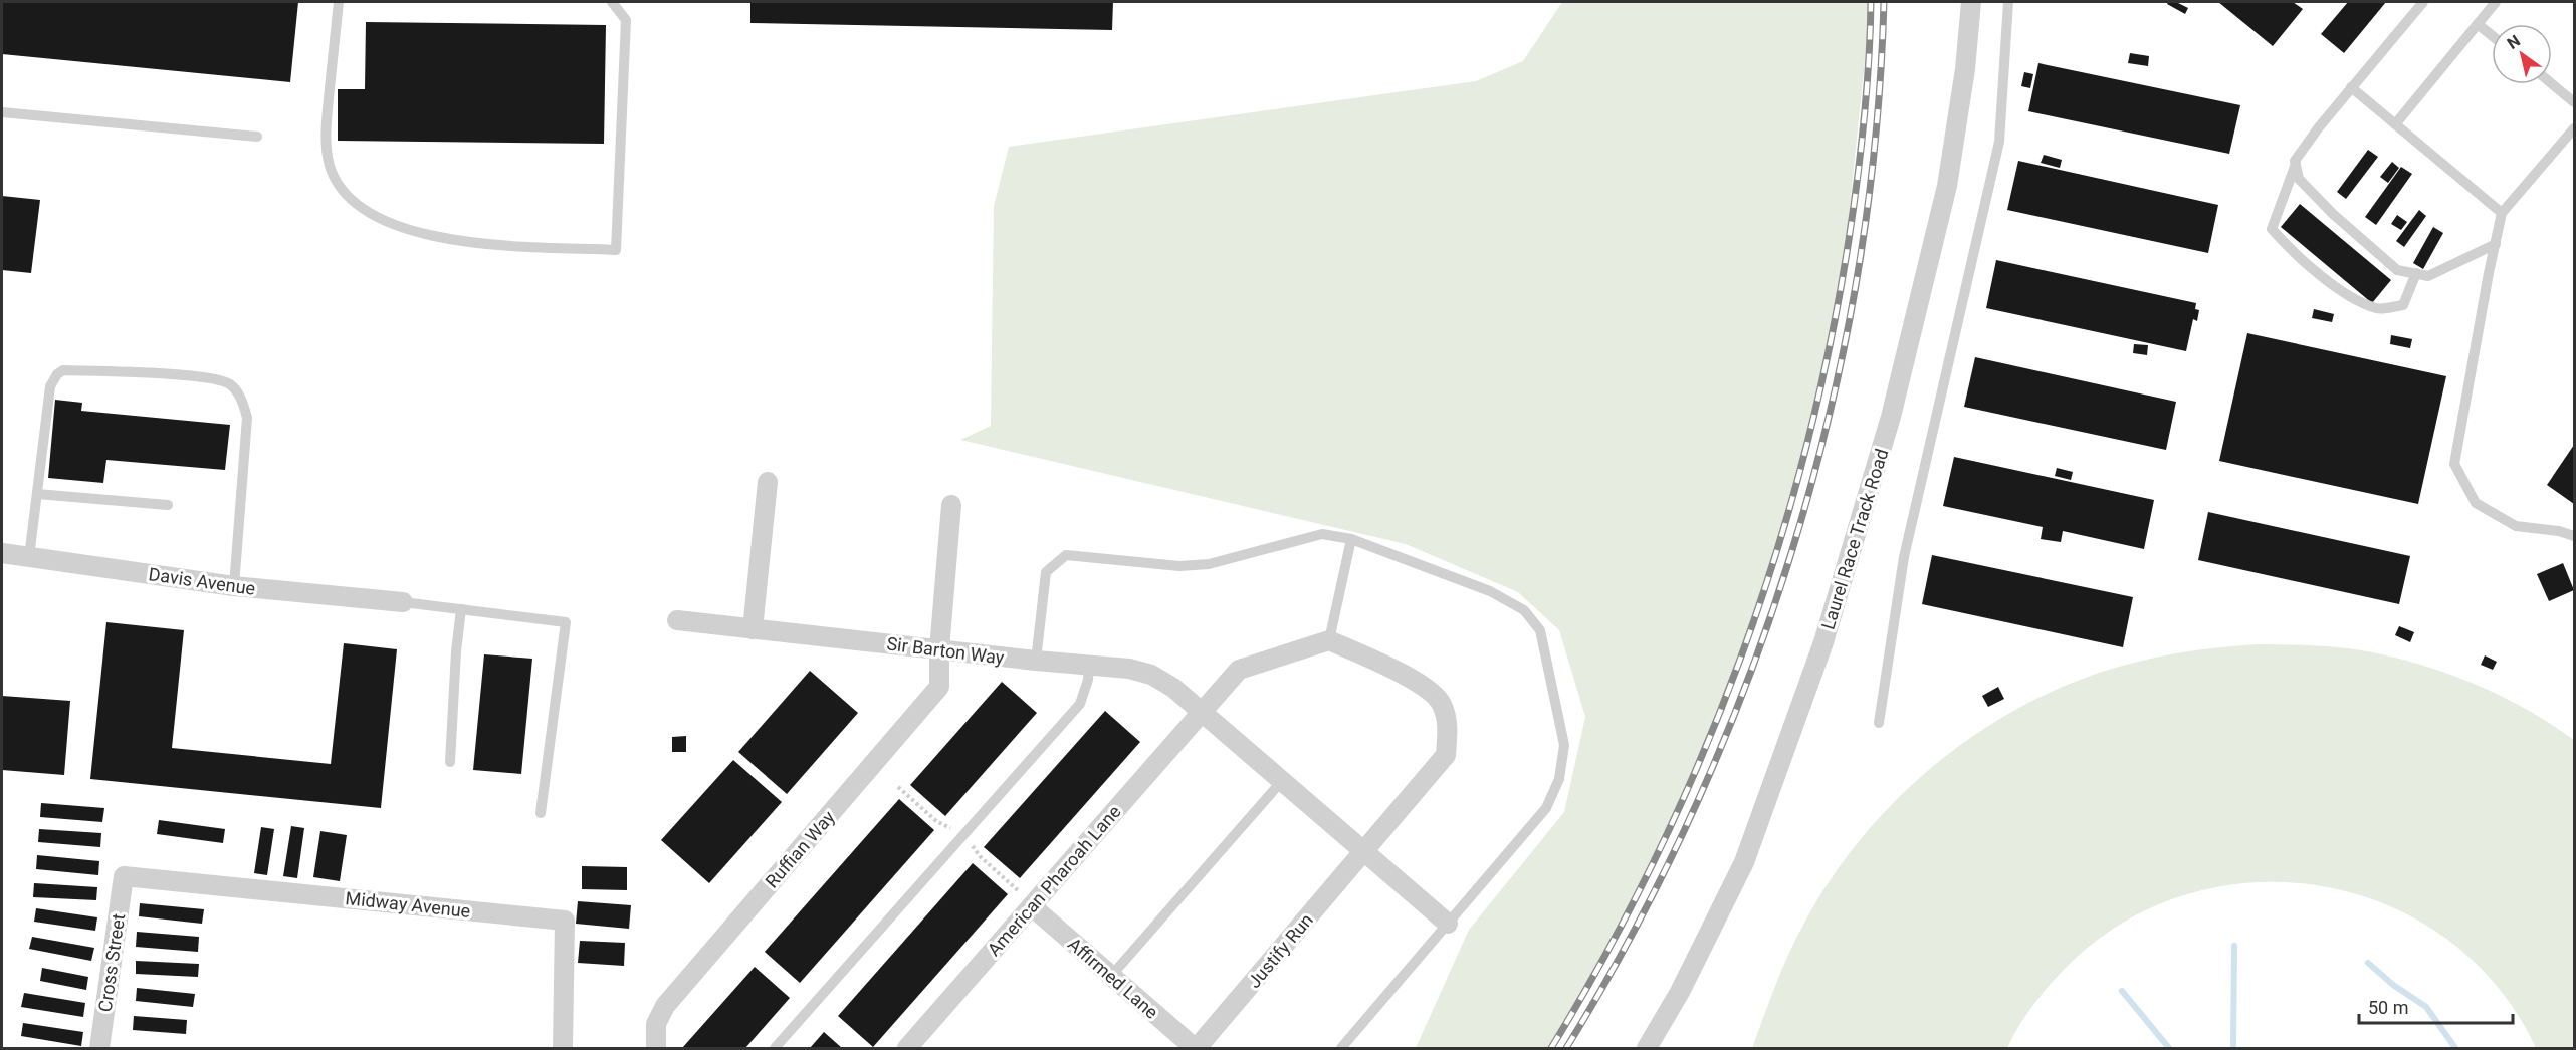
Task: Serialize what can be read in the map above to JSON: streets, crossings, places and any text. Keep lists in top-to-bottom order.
{
  "streets": {
    "street": [
      "Laurel Race Track Road",
      "Davis Avenue",
      "Sir Barton Way",
      "Ruffian Way",
      "American Pharoah Lane",
      "Midway Avenue",
      "Justify Run",
      "Cross Street",
      "Affirmed Lane"
    ]
  },
  "crossings": [
    ["Sir Barton Way", "Ruffian Way"],
    ["Sir Barton Way", "American Pharoah Lane"],
    ["Sir Barton Way", "Justify Run"],
    ["American Pharoah Lane", "Justify Run"],
    ["American Pharoah Lane", "Affirmed Lane"],
    ["Midway Avenue", "Cross Street"],
    ["Justify Run", "Affirmed Lane"]
  ],
  "scale_bar": "50 m",
  "north": "top left"
}
